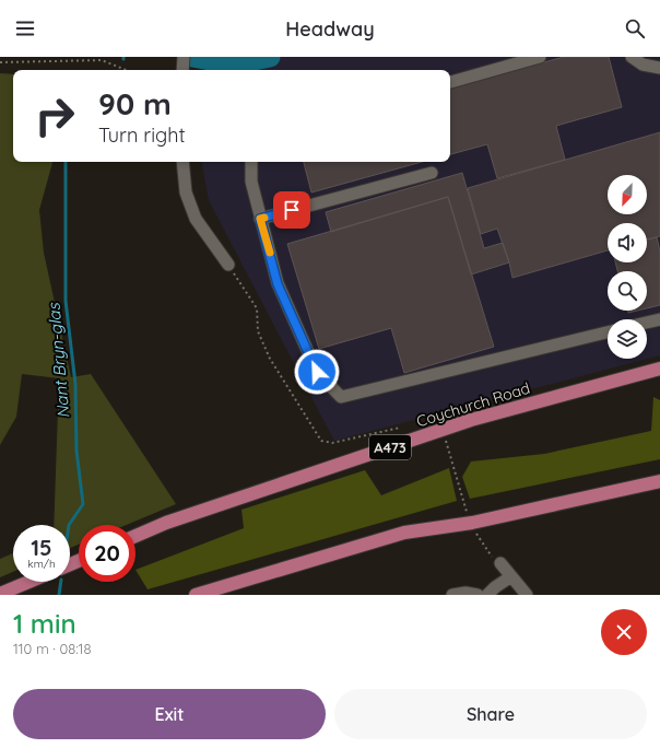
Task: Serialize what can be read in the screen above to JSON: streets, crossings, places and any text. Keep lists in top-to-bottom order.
{
  "streets": {
    "main road": ["Coychurch Road", "A473"]
  },
  "water": ["Nant Bryn-glas"],
  "north": "bottom left",
  "page": {
    "header": "Headway",
    "turn": ["90 m", "Turn right"],
    "speed": "15 km/h",
    "limit": "20",
    "heading": ["1 min", "110 m · 08:18"],
    "buttons": ["Exit", "Share"]
  }
}
